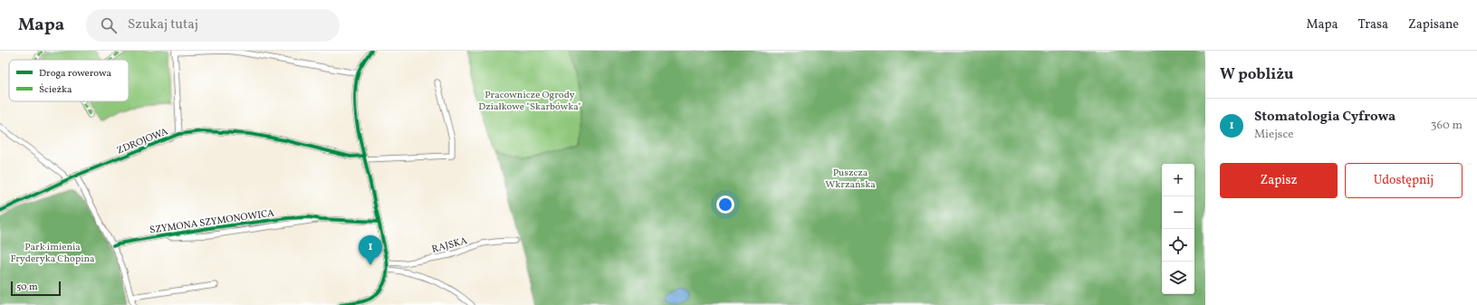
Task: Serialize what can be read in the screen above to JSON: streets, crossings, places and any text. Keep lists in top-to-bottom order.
{
  "streets": {
    "street": ["ZDROJOWA", "SZYMONA SZYMONOWICA", "RAJSKA"]
  },
  "parks": ["Pracownicze Ogrody Działkowe \"Skarbówka\"", "Puszcza Wkrzańska", "Park imienia Fryderyka Chopina"],
  "legend": ["Droga rowerowa", "Ścieżka"],
  "scale_bar": "50 m",
  "page": {
    "header": "Mapa",
    "search": "Szukaj tutaj",
    "nav": ["Mapa", "Trasa", "Zapisane"],
    "heading": "W pobliżu",
    "list": [
      {
        "mark": "1",
        "name": "Stomatologia Cyfrowa",
        "note": "Miejsce",
        "value": "360 m"
      }
    ],
    "buttons": ["Zapisz", "Udostępnij"],
    "map_buttons": ["+", "−"],
    "pins": "1",
    "scale": "50 m"
  }
}
